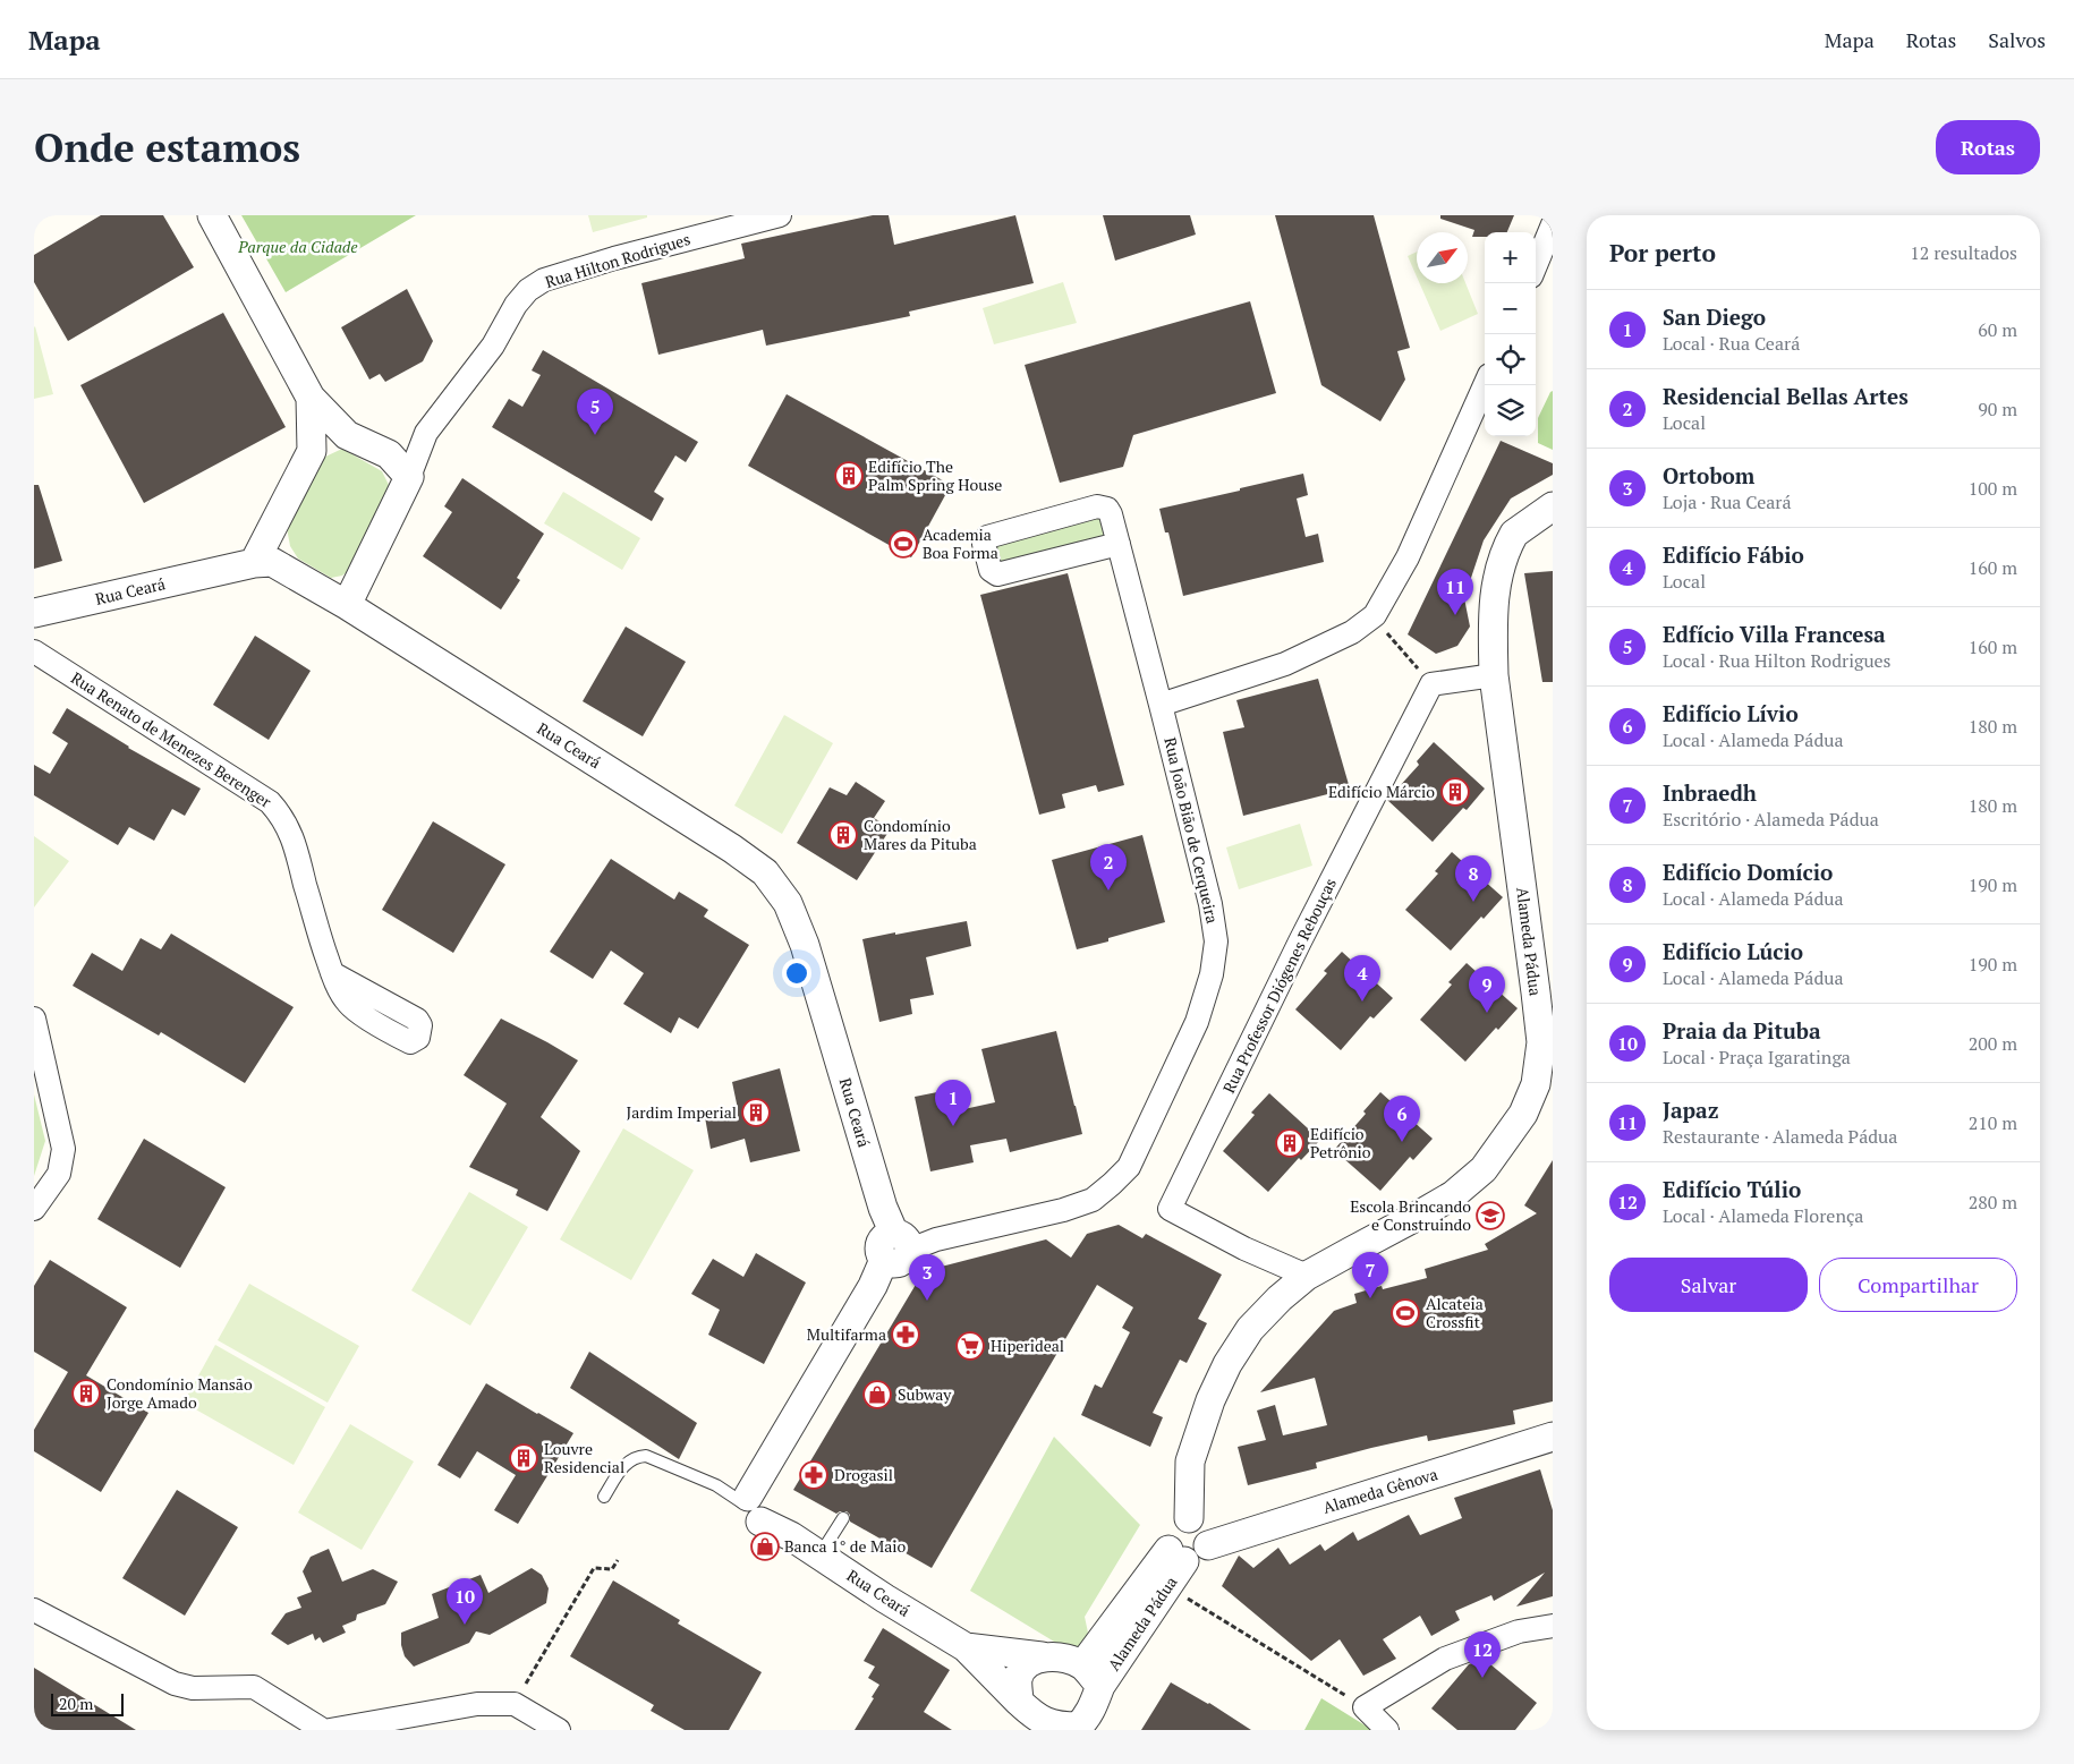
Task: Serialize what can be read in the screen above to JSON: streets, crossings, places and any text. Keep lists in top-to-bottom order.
{
  "streets": {
    "street": [
      "Rua Hilton Rodrigues",
      "Rua Ceará",
      "Rua Renato de Menezes Berenger",
      "Rua João Bião de Cerqueira",
      "Alameda Pádua",
      "Rua Professor Diógenes Rebouças",
      "Alameda Gênova"
    ]
  },
  "crossings": [
    ["Rua Hilton Rodrigues", "Rua Ceará"],
    ["Rua Ceará", "Rua João Bião de Cerqueira"],
    ["Rua Ceará", "Alameda Pádua"],
    ["Alameda Pádua", "Rua Professor Diógenes Rebouças"],
    ["Alameda Pádua", "Alameda Gênova"]
  ],
  "parks": ["Parque da Cidade"],
  "places": {
    "building": [
      "Edifício The Palm Spring House",
      "Edifício Márcio",
      "Condomínio Mares da Pituba",
      "Jardim Imperial",
      "Edifício Petrônio",
      "Condomínio Mansão Jorge Amado",
      "Louvre Residencial"
    ],
    "sports": ["Academia Boa Forma", "Alcateia Crossfit"],
    "school or university": ["Escola Brincando e Construindo"],
    "pharmacy": ["Multifarma", "Drogasil"],
    "supermarket": ["Hiperideal"],
    "shop": ["Subway", "Banca 1° de Maio"]
  },
  "scale_bar": "20 m",
  "north": "top right",
  "page": {
    "header": "Mapa",
    "nav": ["Mapa", "Rotas", "Salvos"],
    "buttons": [
      "Rotas",
      ["Salvar", "Compartilhar"]
    ],
    "title": "Onde estamos",
    "heading": ["Por perto", "12 resultados"],
    "map_buttons": ["+", "−"],
    "list": [
      {
        "mark": "1",
        "name": "San Diego",
        "note": "Local · Rua Ceará",
        "value": "60 m"
      },
      {
        "mark": "2",
        "name": "Residencial Bellas Artes",
        "note": "Local",
        "value": "90 m"
      },
      {
        "mark": "3",
        "name": "Ortobom",
        "note": "Loja · Rua Ceará",
        "value": "100 m"
      },
      {
        "mark": "4",
        "name": "Edifício Fábio",
        "note": "Local",
        "value": "160 m"
      },
      {
        "mark": "5",
        "name": "Edfício Villa Francesa",
        "note": "Local · Rua Hilton Rodrigues",
        "value": "160 m"
      },
      {
        "mark": "6",
        "name": "Edifício Lívio",
        "note": "Local · Alameda Pádua",
        "value": "180 m"
      },
      {
        "mark": "7",
        "name": "Inbraedh",
        "note": "Escritório · Alameda Pádua",
        "value": "180 m"
      },
      {
        "mark": "8",
        "name": "Edifício Domício",
        "note": "Local · Alameda Pádua",
        "value": "190 m"
      },
      {
        "mark": "9",
        "name": "Edifício Lúcio",
        "note": "Local · Alameda Pádua",
        "value": "190 m"
      },
      {
        "mark": "10",
        "name": "Praia da Pituba",
        "note": "Local · Praça Igaratinga",
        "value": "200 m"
      },
      {
        "mark": "11",
        "name": "Japaz",
        "note": "Restaurante · Alameda Pádua",
        "value": "210 m"
      },
      {
        "mark": "12",
        "name": "Edifício Túlio",
        "note": "Local · Alameda Florença",
        "value": "280 m"
      }
    ],
    "pins": [
      "5",
      "11",
      "2",
      "8",
      "4",
      "9",
      "1",
      "6",
      "7",
      "3",
      "10",
      "12"
    ],
    "scale": "20 m"
  }
}
